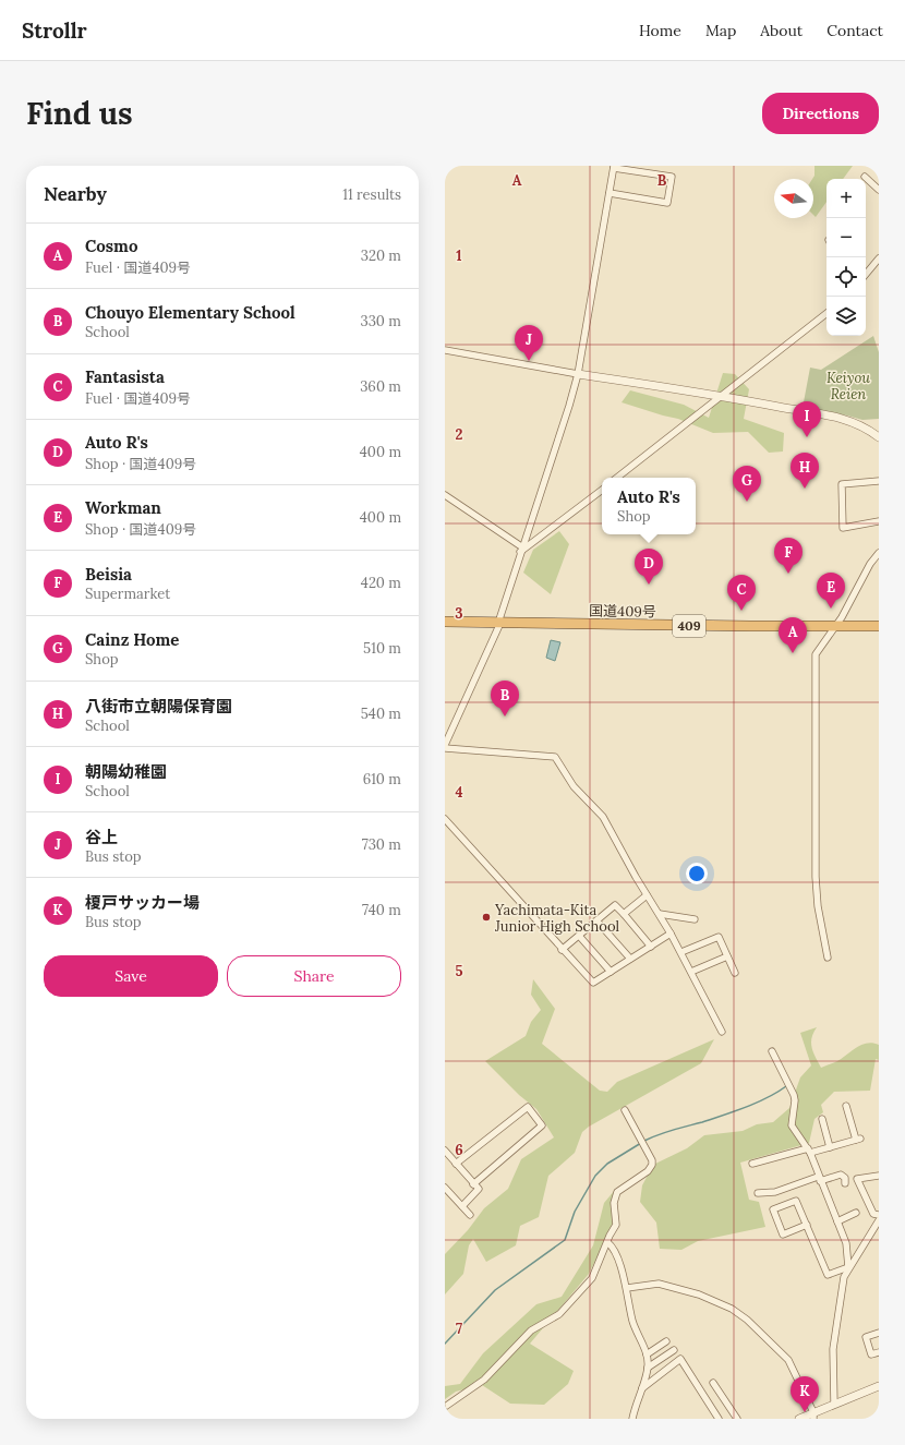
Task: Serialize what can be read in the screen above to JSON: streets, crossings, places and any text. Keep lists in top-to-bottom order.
{
  "streets": {
    "highway": ["国道409号", "409"]
  },
  "parks": ["Keiyou Reien"],
  "places": ["Yachimata-Kita Junior High School"],
  "north": "left",
  "page": {
    "header": "Strollr",
    "nav": [
      "Home",
      "Map",
      "About",
      "Contact"
    ],
    "buttons": [
      "Directions",
      ["Save", "Share"]
    ],
    "title": "Find us",
    "heading": ["Nearby", "11 results"],
    "map_buttons": ["+", "−"],
    "list": [
      {
        "mark": "A",
        "name": "Cosmo",
        "note": "Fuel · 国道409号",
        "value": "320 m"
      },
      {
        "mark": "B",
        "name": "Chouyo Elementary School",
        "note": "School",
        "value": "330 m"
      },
      {
        "mark": "C",
        "name": "Fantasista",
        "note": "Fuel · 国道409号",
        "value": "360 m"
      },
      {
        "mark": "D",
        "name": "Auto R's",
        "note": "Shop · 国道409号",
        "value": "400 m"
      },
      {
        "mark": "E",
        "name": "Workman",
        "note": "Shop · 国道409号",
        "value": "400 m"
      },
      {
        "mark": "F",
        "name": "Beisia",
        "note": "Supermarket",
        "value": "420 m"
      },
      {
        "mark": "G",
        "name": "Cainz Home",
        "note": "Shop",
        "value": "510 m"
      },
      {
        "mark": "H",
        "name": "八街市立朝陽保育園",
        "note": "School",
        "value": "540 m"
      },
      {
        "mark": "I",
        "name": "朝陽幼稚園",
        "note": "School",
        "value": "610 m"
      },
      {
        "mark": "J",
        "name": "谷上",
        "note": "Bus stop",
        "value": "730 m"
      },
      {
        "mark": "K",
        "name": "榎戸サッカー場",
        "note": "Bus stop",
        "value": "740 m"
      }
    ],
    "pins": [
      "J",
      "I",
      "H",
      "G",
      "F",
      "D",
      "E",
      "C",
      "A",
      "B",
      "K"
    ],
    "popup": ["Auto R's", "Shop"]
  },
  "grid": {
    "columns": ["A", "B"],
    "rows": [
      "1",
      "2",
      "3",
      "4",
      "5",
      "6",
      "7"
    ]
  }
}
